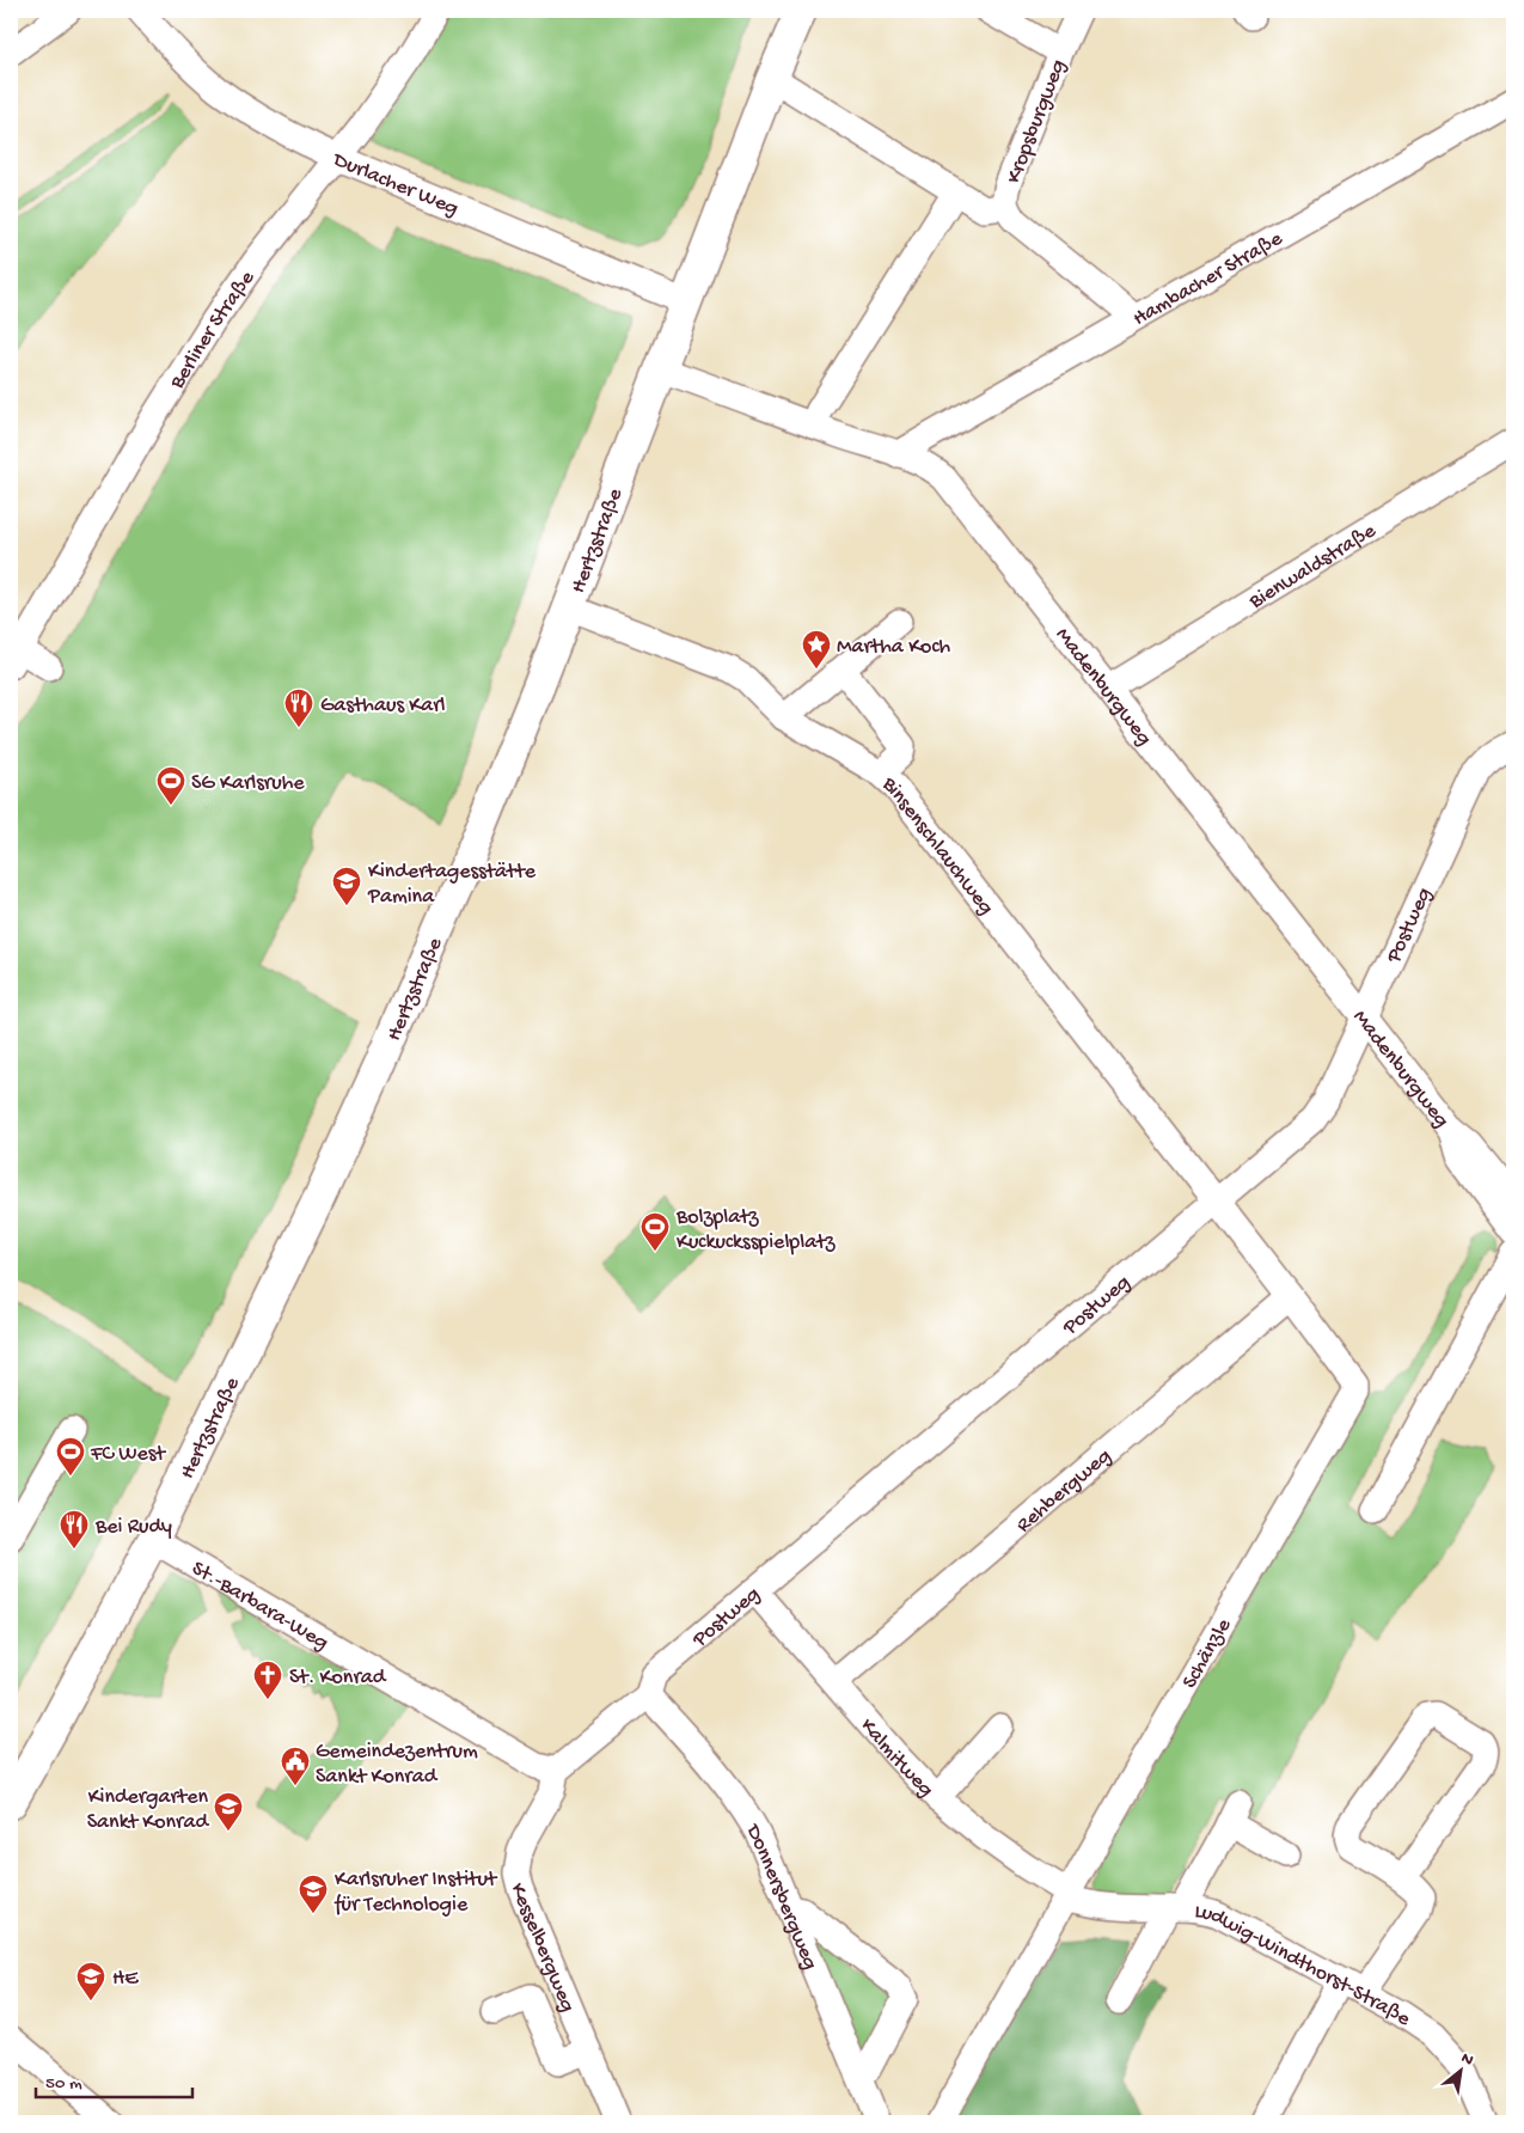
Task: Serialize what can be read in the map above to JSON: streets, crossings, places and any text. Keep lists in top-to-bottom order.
{
  "streets": {
    "main road": ["Hertzstraße"],
    "street": [
      "Kropsburgweg",
      "Durlacher Weg",
      "Hambacher Straße",
      "Berliner Straße",
      "Bienwaldstraße",
      "Madenburgweg",
      "Binsenschlauchweg",
      "Postweg",
      "Rehbergweg",
      "St.-Barbara-Weg",
      "Schänzle",
      "Kalmitweg",
      "Donnersbergweg",
      "Kesselbergweg",
      "Ludwig-Windthorst-Straße"
    ]
  },
  "crossings": [
    ["Kropsburgweg", "Hambacher Straße"],
    ["Durlacher Weg", "Berliner Straße"],
    ["Durlacher Weg", "Hertzstraße"],
    ["Hambacher Straße", "Madenburgweg"],
    ["Hertzstraße", "Madenburgweg"],
    ["Hertzstraße", "Binsenschlauchweg"],
    ["Hertzstraße", "St.-Barbara-Weg"],
    ["Bienwaldstraße", "Madenburgweg"],
    ["Madenburgweg", "Postweg"],
    ["Binsenschlauchweg", "Postweg"],
    ["Binsenschlauchweg", "Schänzle"],
    ["Postweg", "St.-Barbara-Weg"],
    ["Postweg", "Schänzle"],
    ["Postweg", "Kalmitweg"],
    ["Postweg", "Donnersbergweg"],
    ["Postweg", "Kesselbergweg"],
    ["Rehbergweg", "Schänzle"],
    ["Rehbergweg", "Kalmitweg"],
    ["St.-Barbara-Weg", "Kesselbergweg"],
    ["Schänzle", "Kalmitweg"],
    ["Schänzle", "Ludwig-Windthorst-Straße"],
    ["Kalmitweg", "Ludwig-Windthorst-Straße"]
  ],
  "places": {
    "place": ["Martha Koch"],
    "restaurant": ["Gasthaus Karl", "Bei Rudy"],
    "sports": ["SG Karlsruhe", "Bolzplatz Kuckucksspielplatz", "FC West"],
    "school or university": [
      "Kindertagesstätte Pamina",
      "Kindergarten Sankt Konrad",
      "Karlsruher Institut für Technologie",
      "HE"
    ],
    "church": ["St. Konrad"],
    "public building": ["Gemeindezentrum Sankt Konrad"]
  },
  "scale_bar": "50 m",
  "north": "top right"
}
